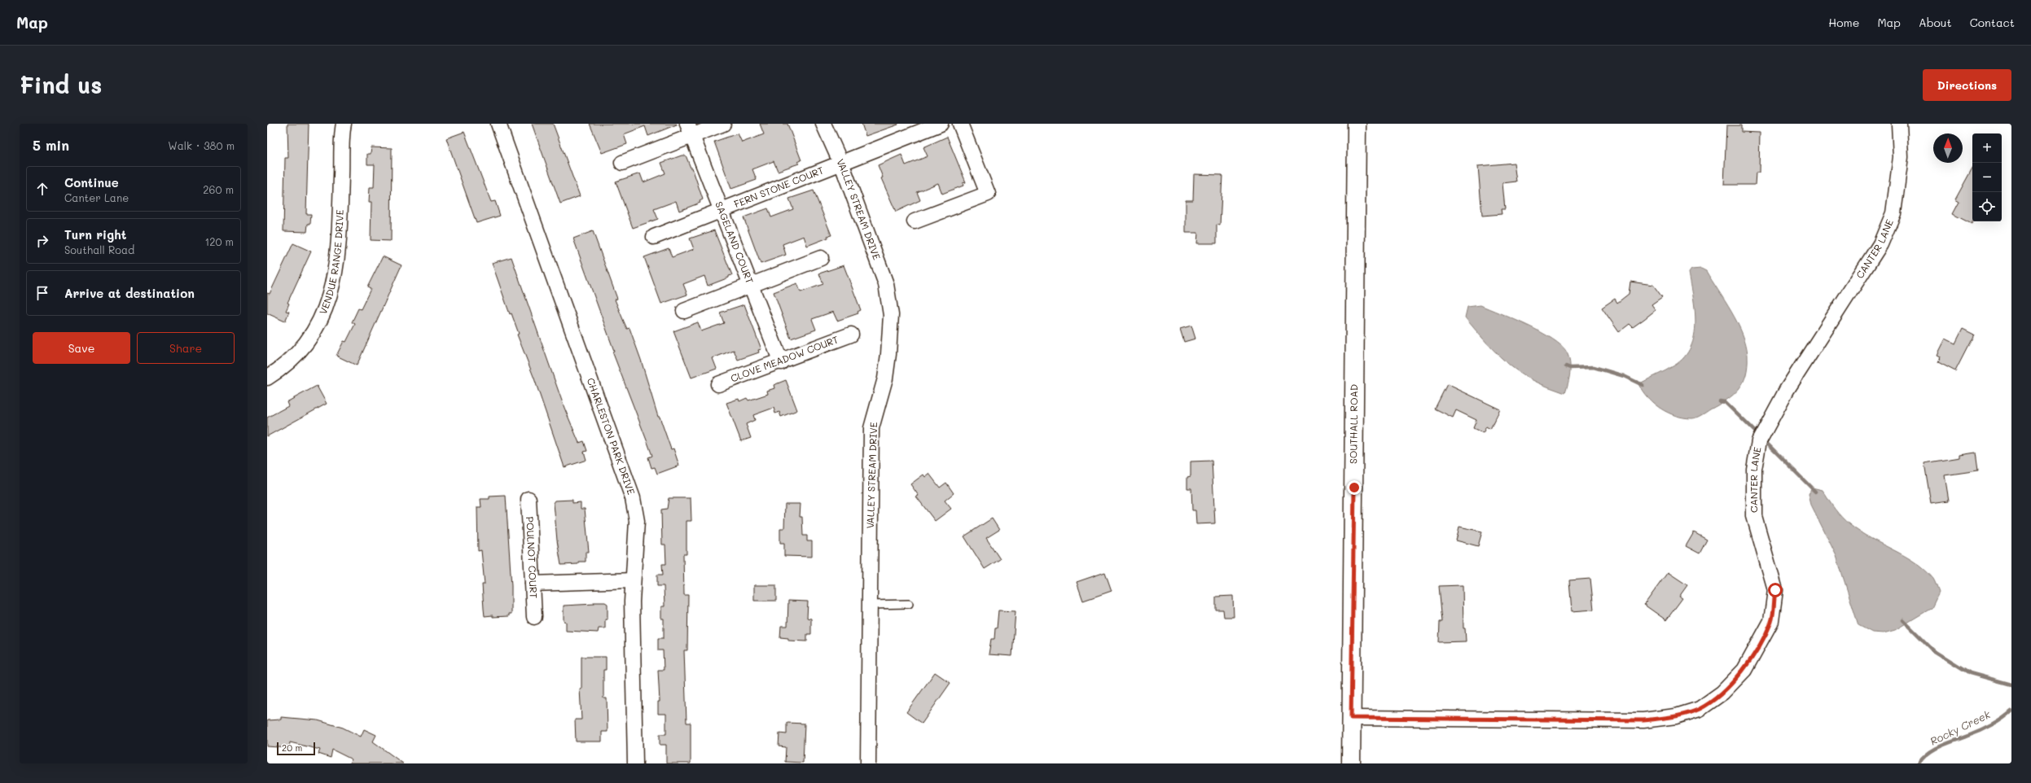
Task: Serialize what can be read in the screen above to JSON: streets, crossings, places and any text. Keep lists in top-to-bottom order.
{
  "streets": {
    "street": [
      "FERN STONE COURT",
      "VALLEY STREAM DRIVE",
      "SAGELAND COURT",
      "CANTER LANE",
      "VENDUE RANGE DRIVE",
      "CLOVE MEADOW COURT",
      "SOUTHALL ROAD",
      "CHARLESTON PARK DRIVE",
      "POULNOT COURT"
    ]
  },
  "crossings": [
    ["FERN STONE COURT", "VALLEY STREAM DRIVE"],
    ["FERN STONE COURT", "SAGELAND COURT"],
    ["SAGELAND COURT", "CLOVE MEADOW COURT"],
    ["CANTER LANE", "SOUTHALL ROAD"]
  ],
  "water": ["Rocky Creek"],
  "scale_bar": "20 m",
  "north": "top",
  "page": {
    "header": "Map",
    "nav": [
      "Home",
      "Map",
      "About",
      "Contact"
    ],
    "buttons": [
      "Directions",
      ["Save", "Share"]
    ],
    "title": "Find us",
    "heading": ["5 min", "Walk · 380 m"],
    "map_buttons": ["+", "−"],
    "list": [
      ["Continue", "Canter Lane", "260 m"],
      ["Turn right", "Southall Road", "120 m"],
      "Arrive at destination"
    ],
    "scale": "20 m"
  }
}
